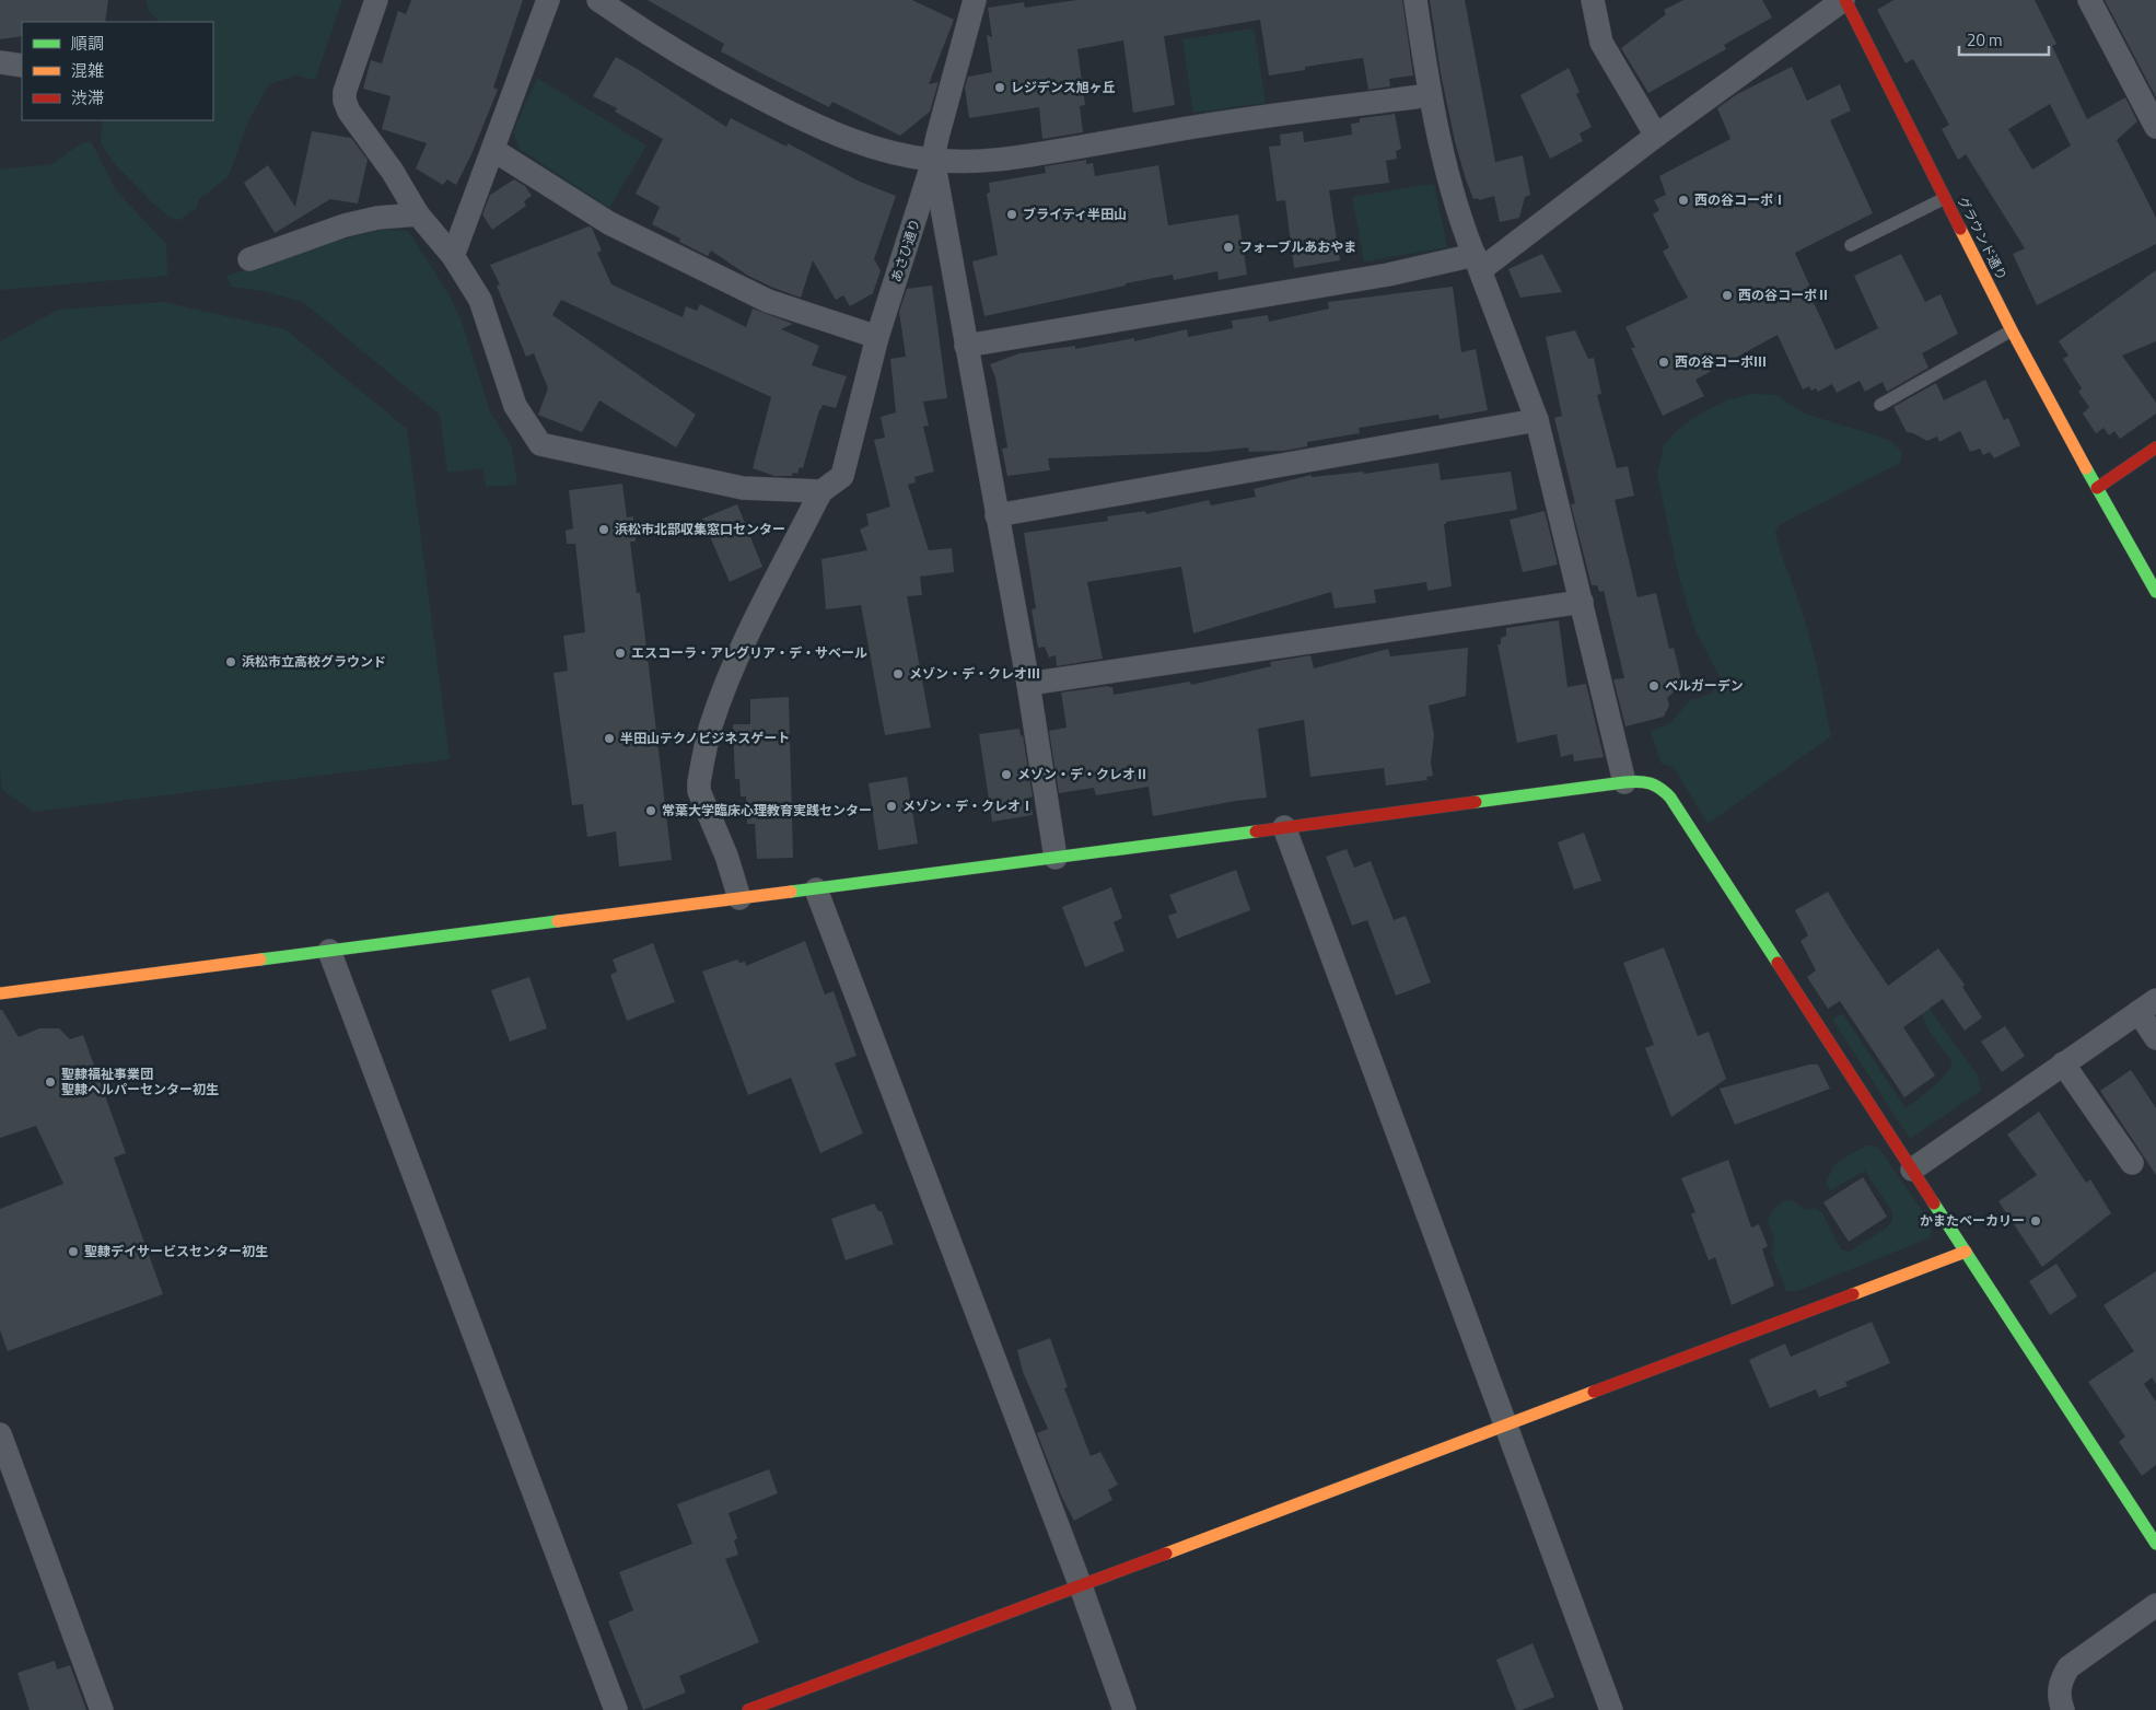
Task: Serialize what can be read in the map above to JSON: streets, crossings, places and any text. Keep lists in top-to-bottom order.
{
  "streets": {
    "street": ["グラウンド通り", "あさひ通り"]
  },
  "places": [
    "レジデンス旭ヶ丘",
    "西の谷コーポⅠ",
    "ブライティ半田山",
    "フォーブルあおやま",
    "西の谷コーポⅡ",
    "西の谷コーポⅢ",
    "浜松市北部収集窓口センター",
    "エスコーラ・アレグリア・デ・サベール",
    "浜松市立高校グラウンド",
    "メゾン・デ・クレオⅢ",
    "ベルガーデン",
    "半田山テクノビジネスゲート",
    "メゾン・デ・クレオⅡ",
    "メゾン・デ・クレオⅠ",
    "常葉大学臨床心理教育実践センター",
    "聖隷福祉事業団 聖隷ヘルパーセンター初生",
    "かまたベーカリー",
    "聖隷デイサービスセンター初生"
  ],
  "legend": ["順調", "混雑", "渋滞"],
  "scale_bar": "20 m"
}
